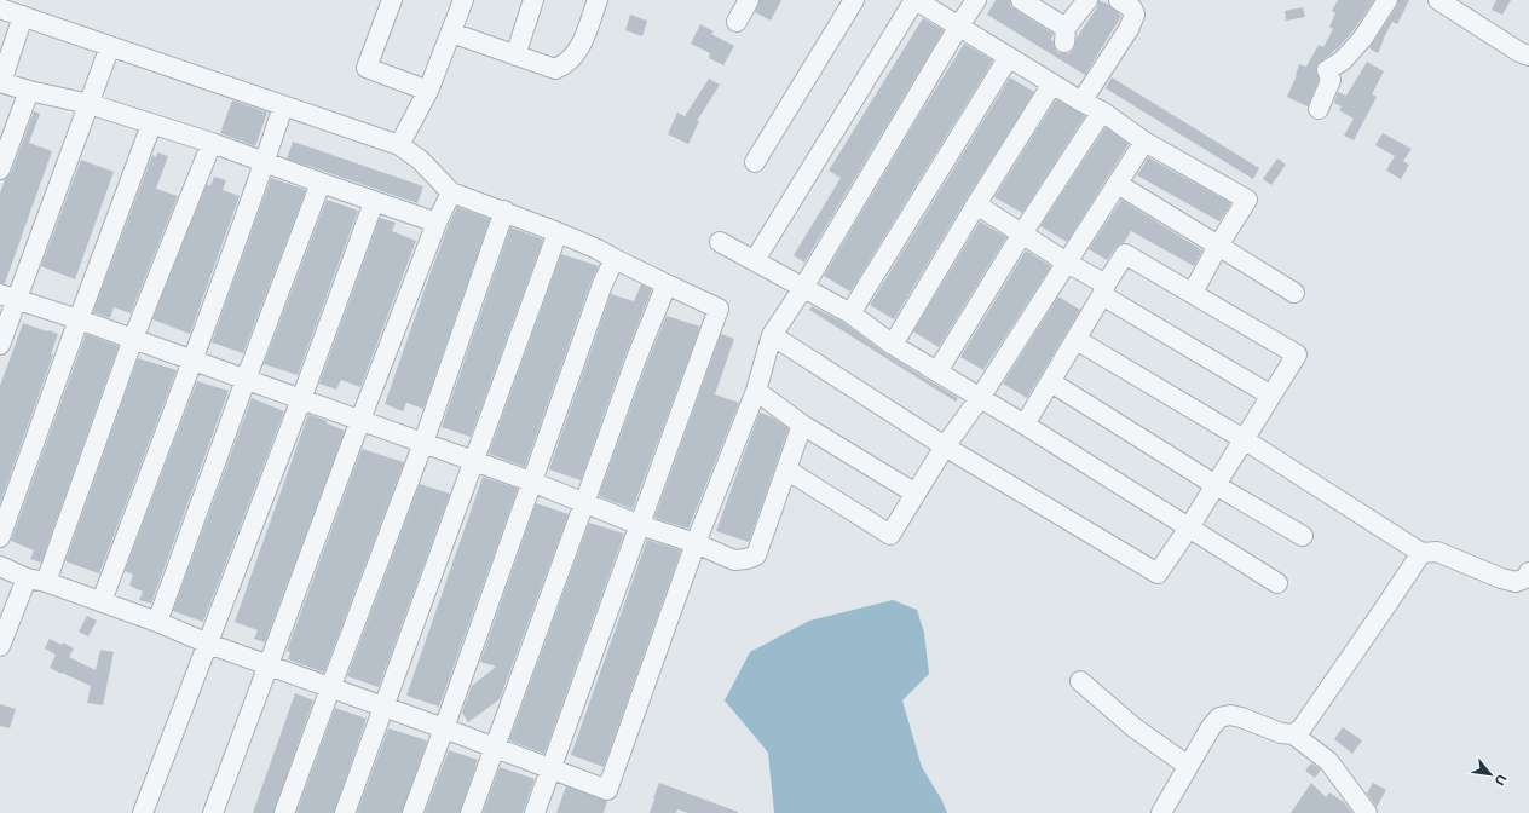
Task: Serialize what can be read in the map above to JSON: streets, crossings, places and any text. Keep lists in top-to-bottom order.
{
  "north": "bottom right"
}
